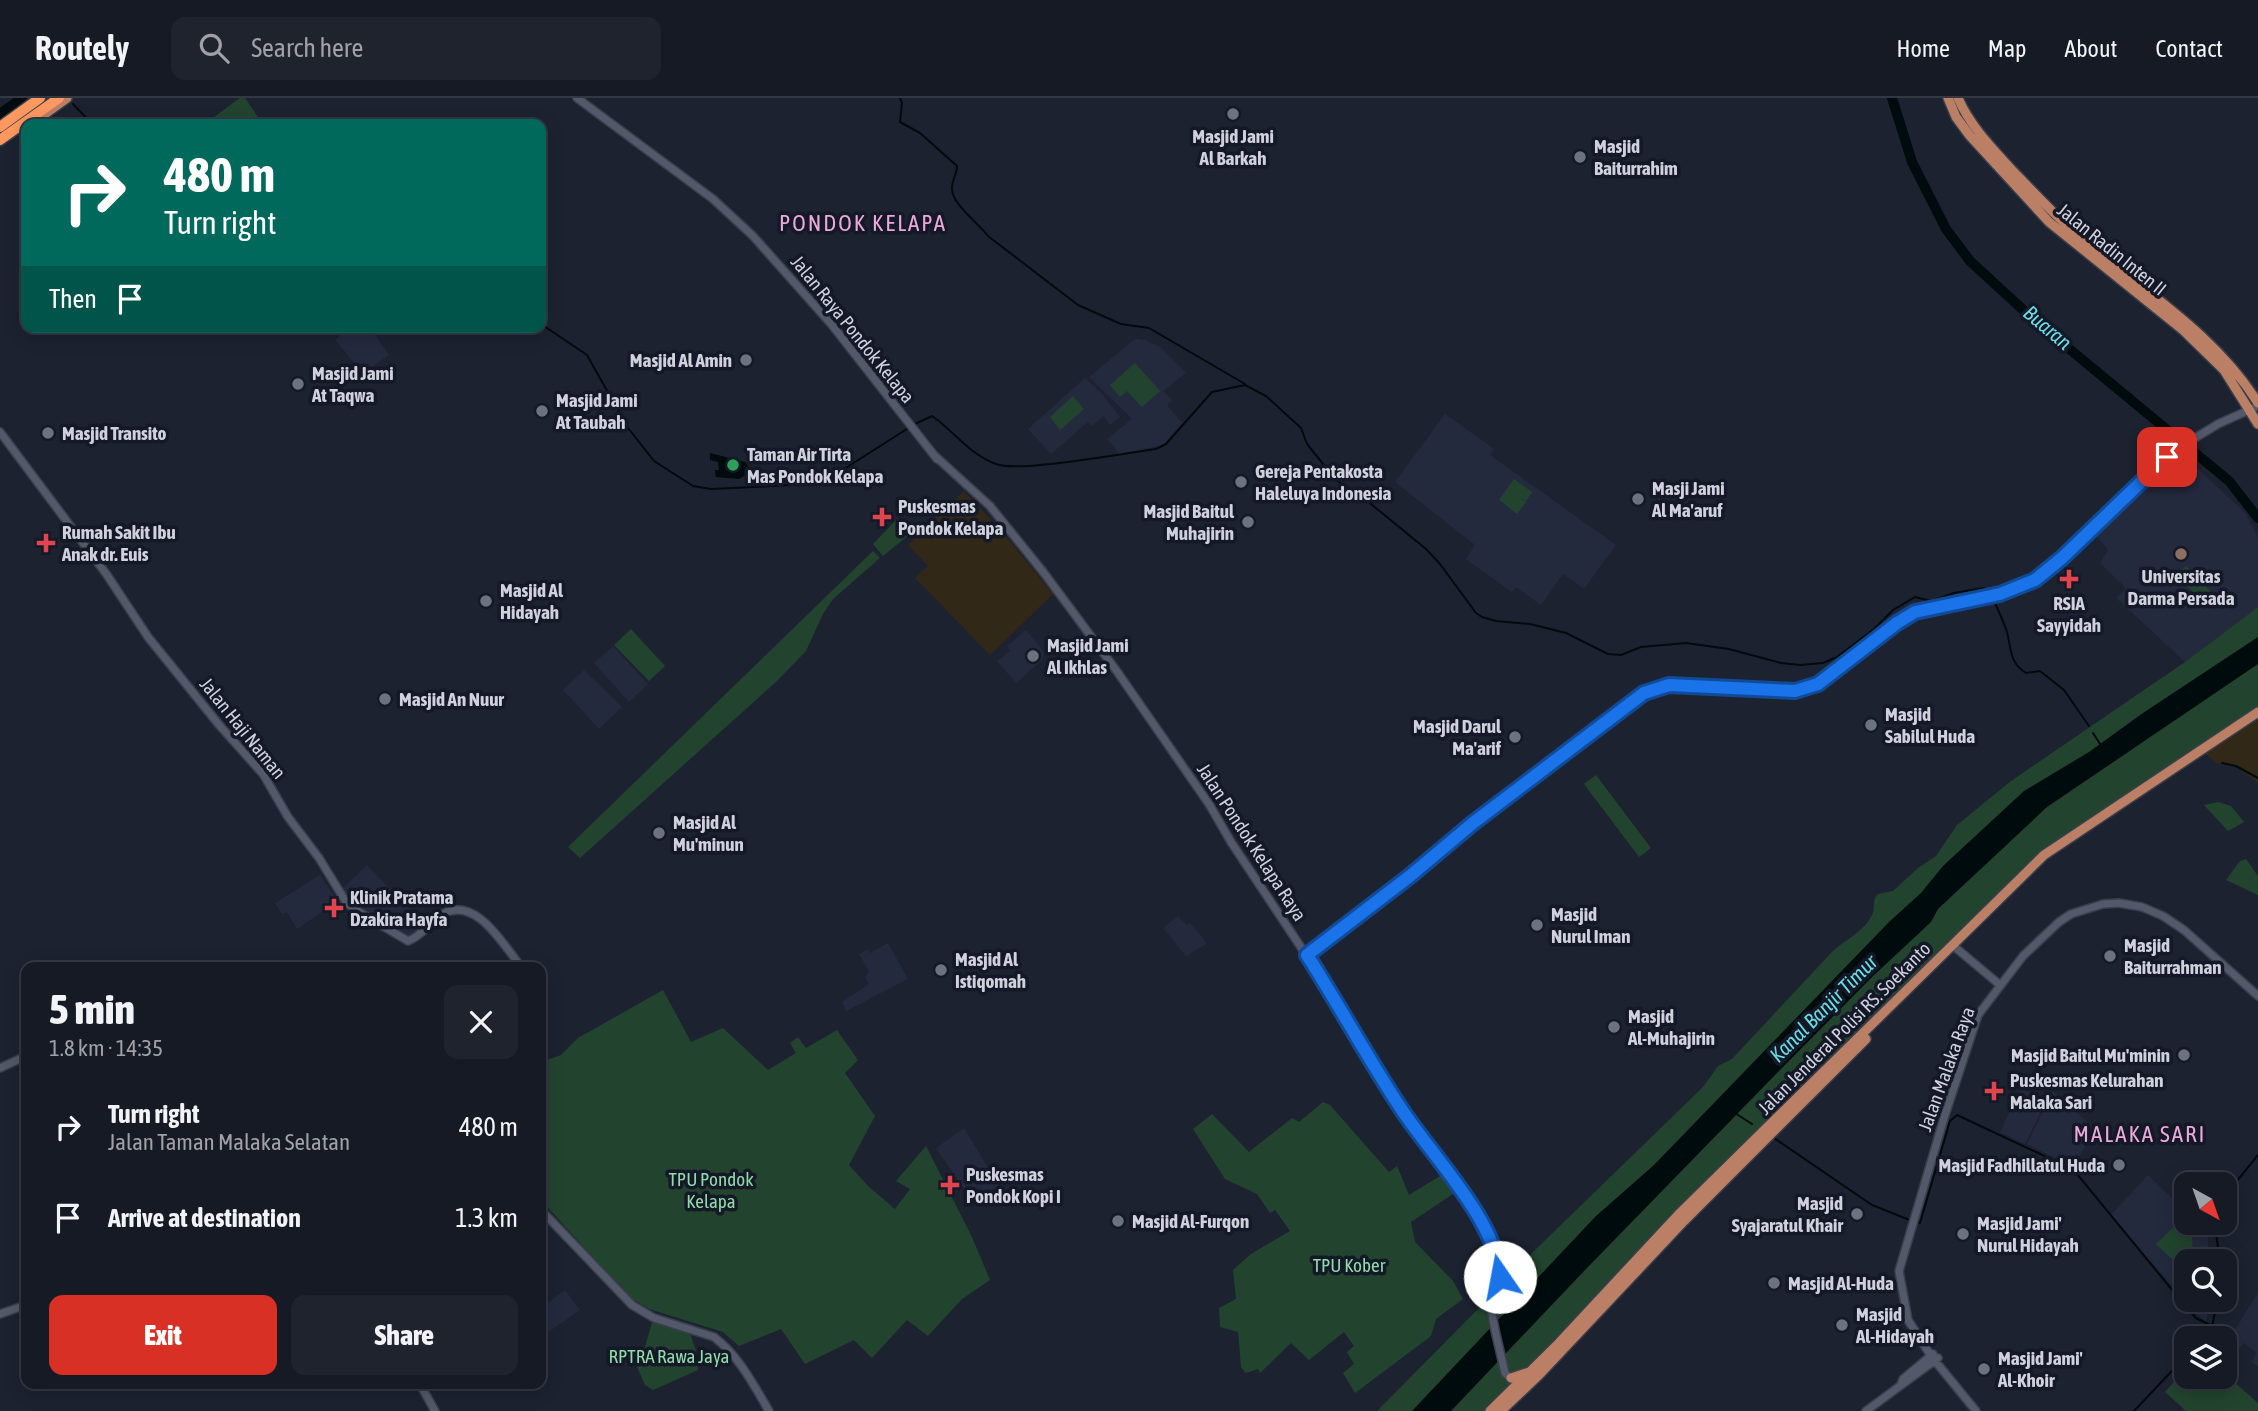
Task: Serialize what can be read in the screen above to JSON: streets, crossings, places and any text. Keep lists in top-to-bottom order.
{
  "streets": {
    "main road": ["Jalan Radin Inten II", "Jalan Jenderal Polisi RS. Soekanto"],
    "street": [
      "Jalan Raya Pondok Kelapa",
      "Jalan Haji Naman",
      "Jalan Pondok Kelapa Raya",
      "Jalan Malaka Raya"
    ]
  },
  "crossings": [
    ["Jalan Raya Pondok Kelapa", "Jalan Pondok Kelapa Raya"],
    ["Jalan Pondok Kelapa Raya", "Jalan Jenderal Polisi RS. Soekanto"]
  ],
  "districts": ["PONDOK KELAPA", "MALAKA SARI"],
  "water": ["Buaran", "Kanal Banjir Timur"],
  "parks": ["TPU Pondok Kelapa", "TPU Kober", "RPTRA Rawa Jaya"],
  "places": {
    "other": [
      "Masjid Jami Al Barkah",
      "Masjid Baiturrahim",
      "Masjid Al Amin",
      "Masjid Jami At Taqwa",
      "Masjid Jami At Taubah",
      "Masjid Transito",
      "Taman Air Tirta Mas Pondok Kelapa",
      "Gereja Pentakosta Haleluya Indonesia",
      "Masji Jami Al Ma'aruf",
      "Masjid Baitul Muhajirin",
      "Universitas Darma Persada",
      "Masjid Al Hidayah",
      "Masjid Jami Al Ikhlas",
      "Masjid An Nuur",
      "Masjid Sabilul Huda",
      "Masjid Darul Ma'arif",
      "Masjid Al Mu'minun",
      "Masjid Nurul Iman",
      "Masjid Baiturrahman",
      "Masjid Al Istiqomah",
      "Masjid Al-Muhajirin",
      "Masjid Baitul Mu'minin",
      "Masjid Fadhillatul Huda",
      "Masjid Syajaratul Khair",
      "Masjid Al-Furqon",
      "Masjid Jami' Nurul Hidayah",
      "Masjid Al-Huda",
      "Masjid Al-Hidayah",
      "Masjid Jami' Al-Khoir"
    ],
    "health": [
      "Puskesmas Pondok Kelapa",
      "Rumah Sakit Ibu Anak dr. Euis",
      "RSIA Sayyidah",
      "Klinik Pratama Dzakira Hayfa",
      "Puskesmas Kelurahan Malaka Sari",
      "Puskesmas Pondok Kopi I"
    ]
  },
  "north": "bottom right",
  "page": {
    "header": "Routely",
    "search": "Search here",
    "nav": [
      "Home",
      "Map",
      "About",
      "Contact"
    ],
    "turn": ["480 m", "Turn right"],
    "then": "Then",
    "heading": ["5 min", "1.8 km · 14:35"],
    "list": [
      {
        "name": "Turn right",
        "note": "Jalan Taman Malaka Selatan",
        "value": "480 m"
      },
      {
        "name": "Arrive at destination",
        "value": "1.3 km"
      }
    ],
    "buttons": ["Exit", "Share"]
  }
}
